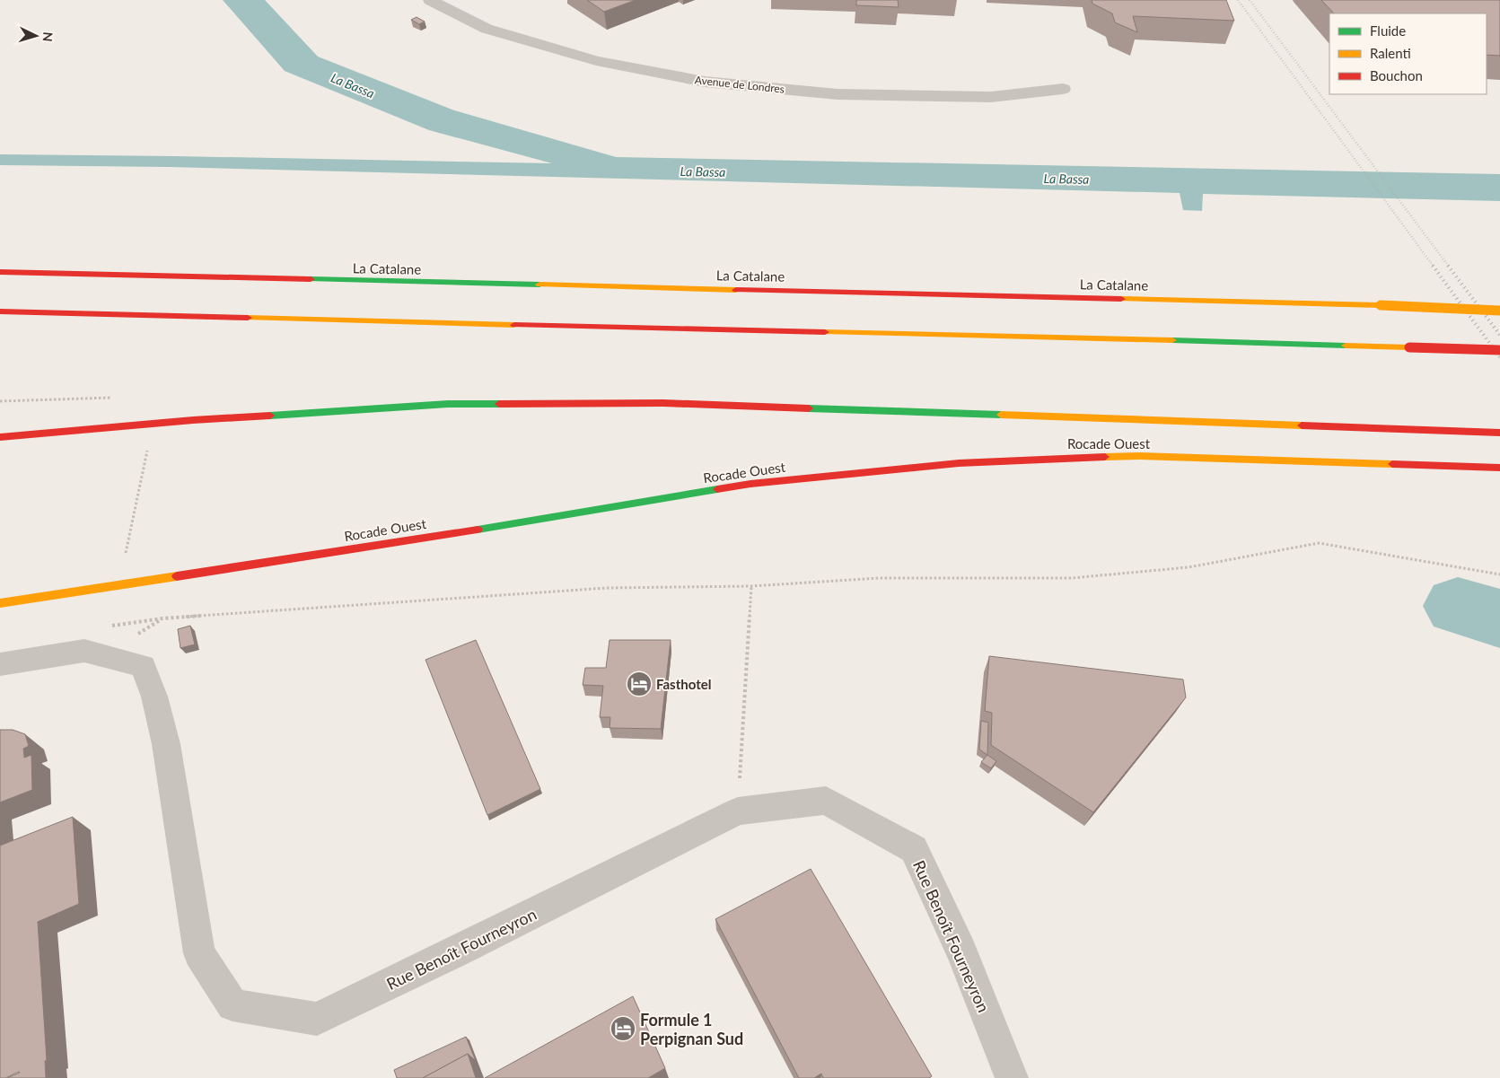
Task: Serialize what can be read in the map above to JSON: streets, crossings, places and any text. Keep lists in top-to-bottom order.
{
  "streets": {
    "highway": ["La Catalane", "Rocade Ouest"],
    "street": ["Avenue de Londres", "Rue Benoît Fourneyron"]
  },
  "water": ["La Bassa"],
  "places": {
    "hotel": ["Fasthotel", "Formule 1 Perpignan Sud"]
  },
  "legend": ["Fluide", "Ralenti", "Bouchon"],
  "north": "right"
}
